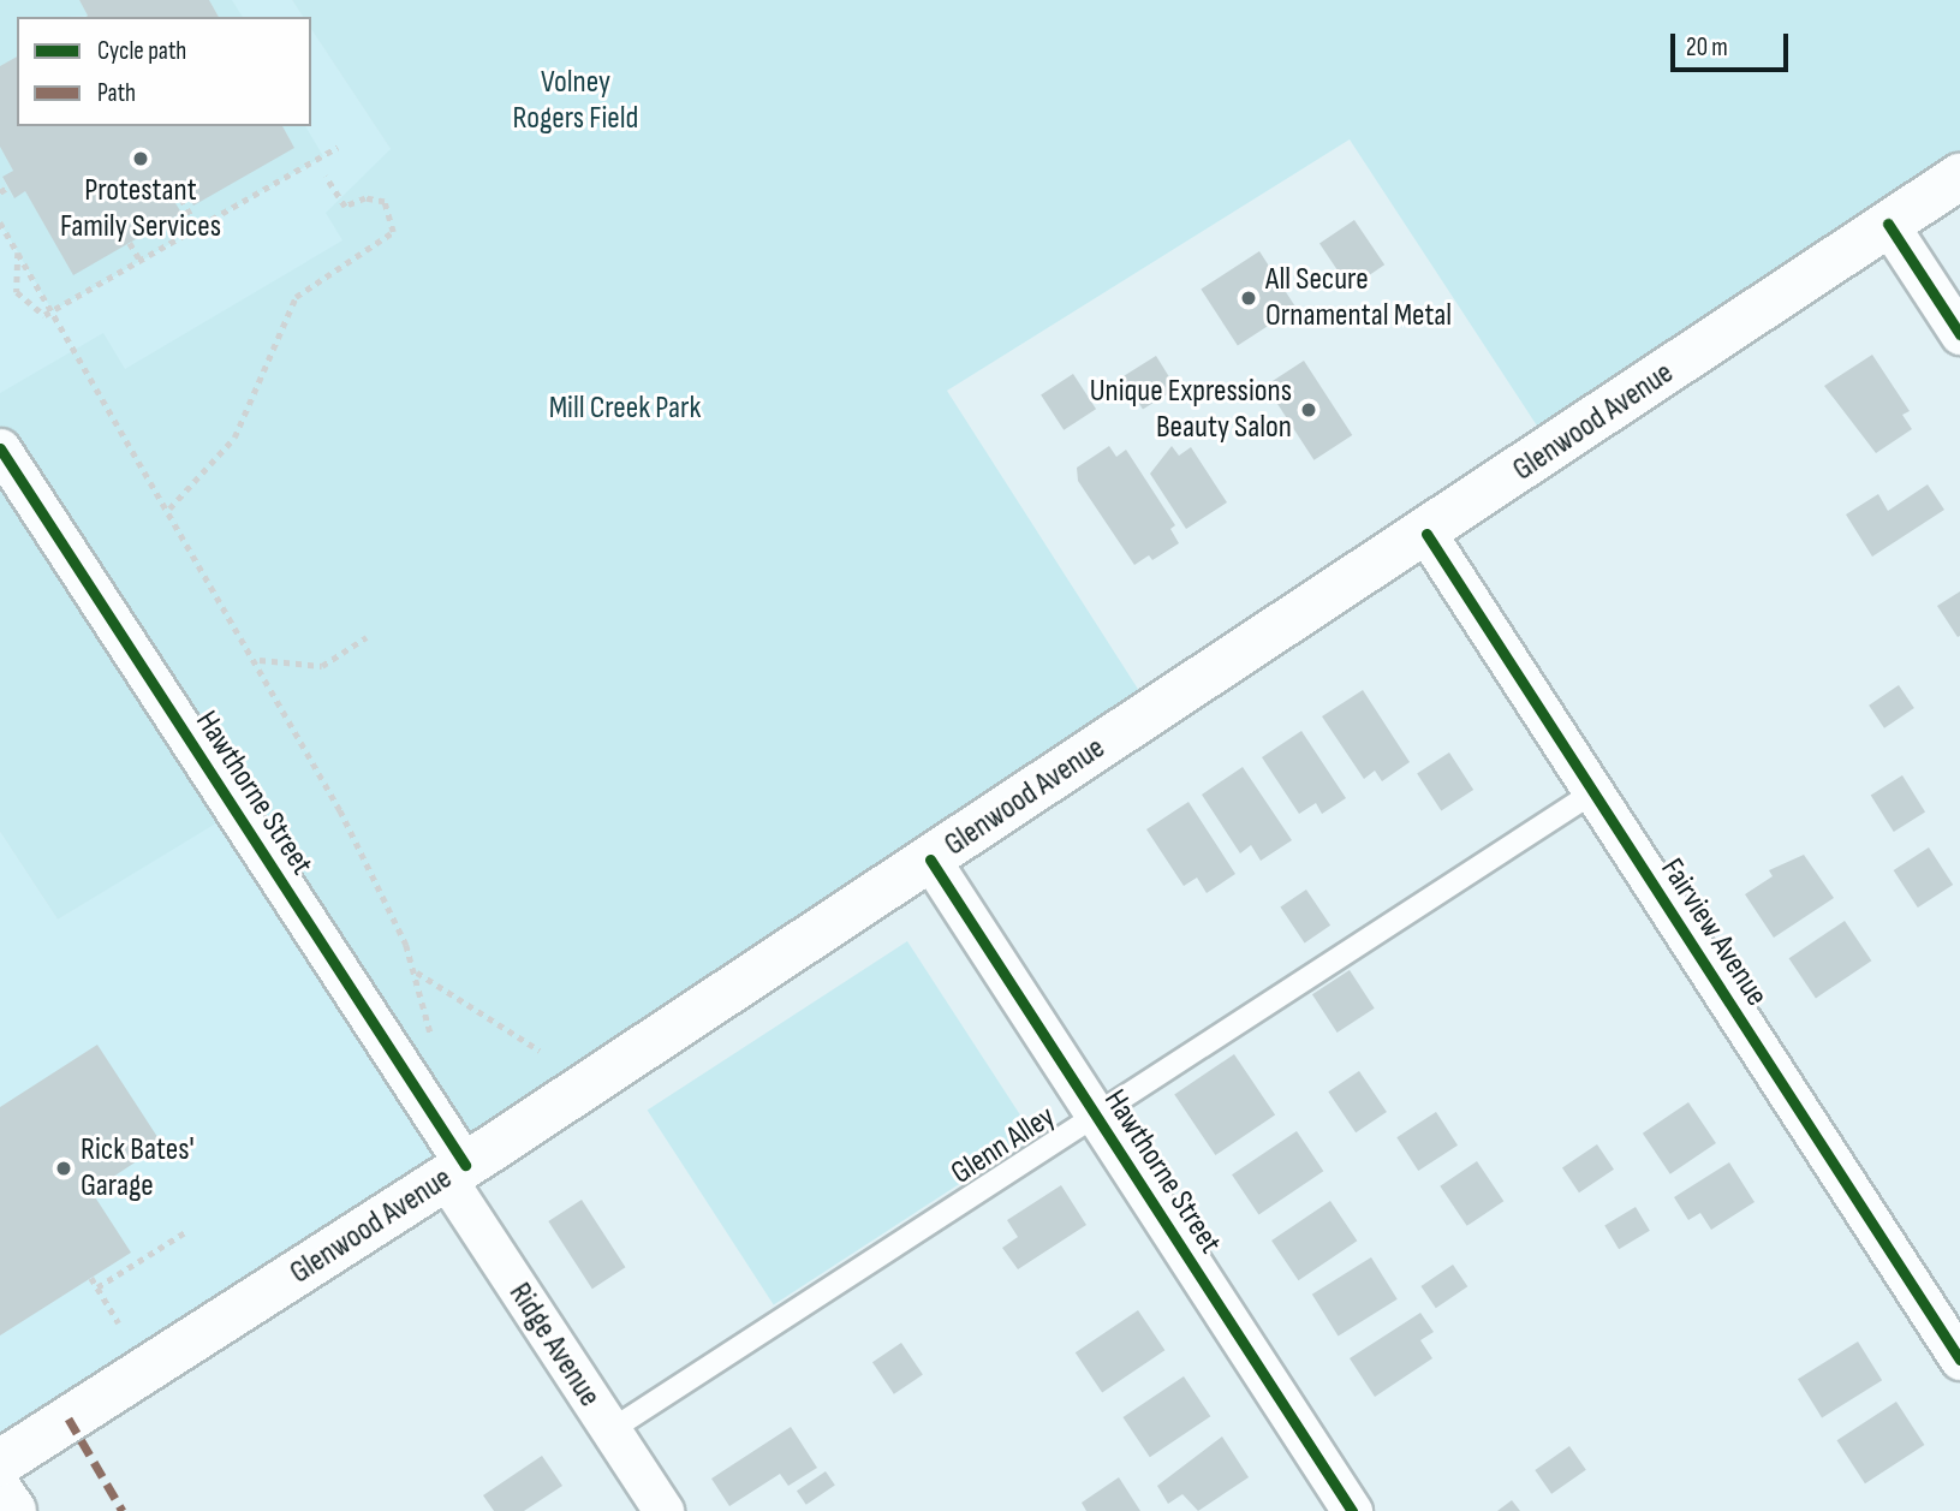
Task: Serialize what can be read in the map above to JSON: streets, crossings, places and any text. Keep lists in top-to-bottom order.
{
  "streets": {
    "main road": ["Glenwood Avenue"],
    "street": ["Hawthorne Street", "Fairview Avenue", "Ridge Avenue"],
    "lane": ["Glenn Alley"]
  },
  "crossings": [
    ["Glenwood Avenue", "Hawthorne Street"],
    ["Glenwood Avenue", "Fairview Avenue"],
    ["Glenwood Avenue", "Ridge Avenue"],
    ["Hawthorne Street", "Glenn Alley"],
    ["Hawthorne Street", "Ridge Avenue"],
    ["Fairview Avenue", "Glenn Alley"],
    ["Glenn Alley", "Ridge Avenue"]
  ],
  "parks": ["Volney Rogers Field", "Mill Creek Park"],
  "places": [
    "Protestant Family Services",
    "All Secure Ornamental Metal",
    "Unique Expressions Beauty Salon",
    "Rick Bates' Garage"
  ],
  "legend": ["Cycle path", "Path"],
  "scale_bar": "20 m"
}
